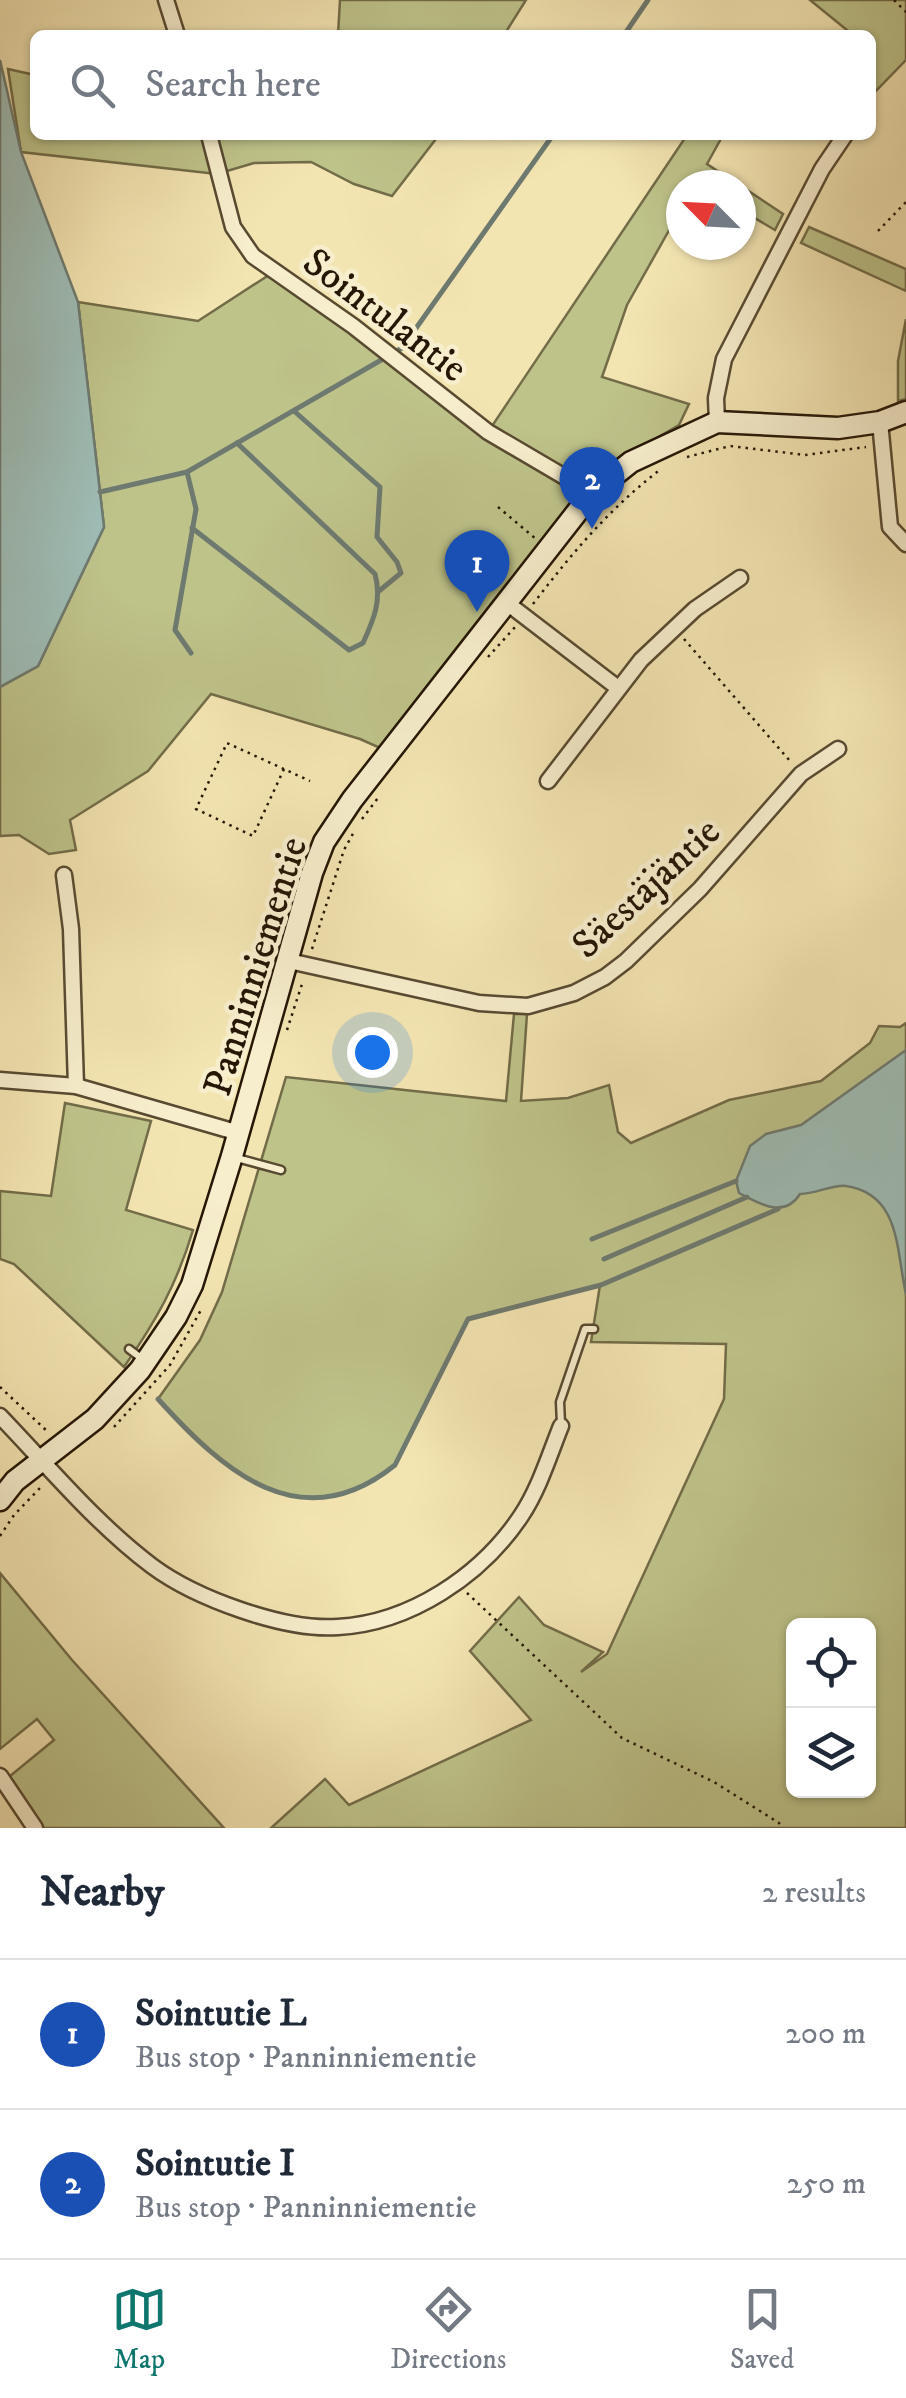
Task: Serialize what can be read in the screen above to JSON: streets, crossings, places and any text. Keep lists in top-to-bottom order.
{
  "streets": {
    "street": ["Sointulantie", "Säestäjäntie", "Panninniementie"]
  },
  "crossings": [
    ["Sointulantie", "Panninniementie"],
    ["Säestäjäntie", "Panninniementie"]
  ],
  "north": "top left",
  "page": {
    "search": "Search here",
    "pins": ["2", "1"],
    "heading": ["Nearby", "2 results"],
    "list": [
      {
        "mark": "1",
        "name": "Sointutie L",
        "note": "Bus stop · Panninniementie",
        "value": "200 m"
      },
      {
        "mark": "2",
        "name": "Sointutie I",
        "note": "Bus stop · Panninniementie",
        "value": "250 m"
      }
    ],
    "nav": ["Map", "Directions", "Saved"]
  }
}
